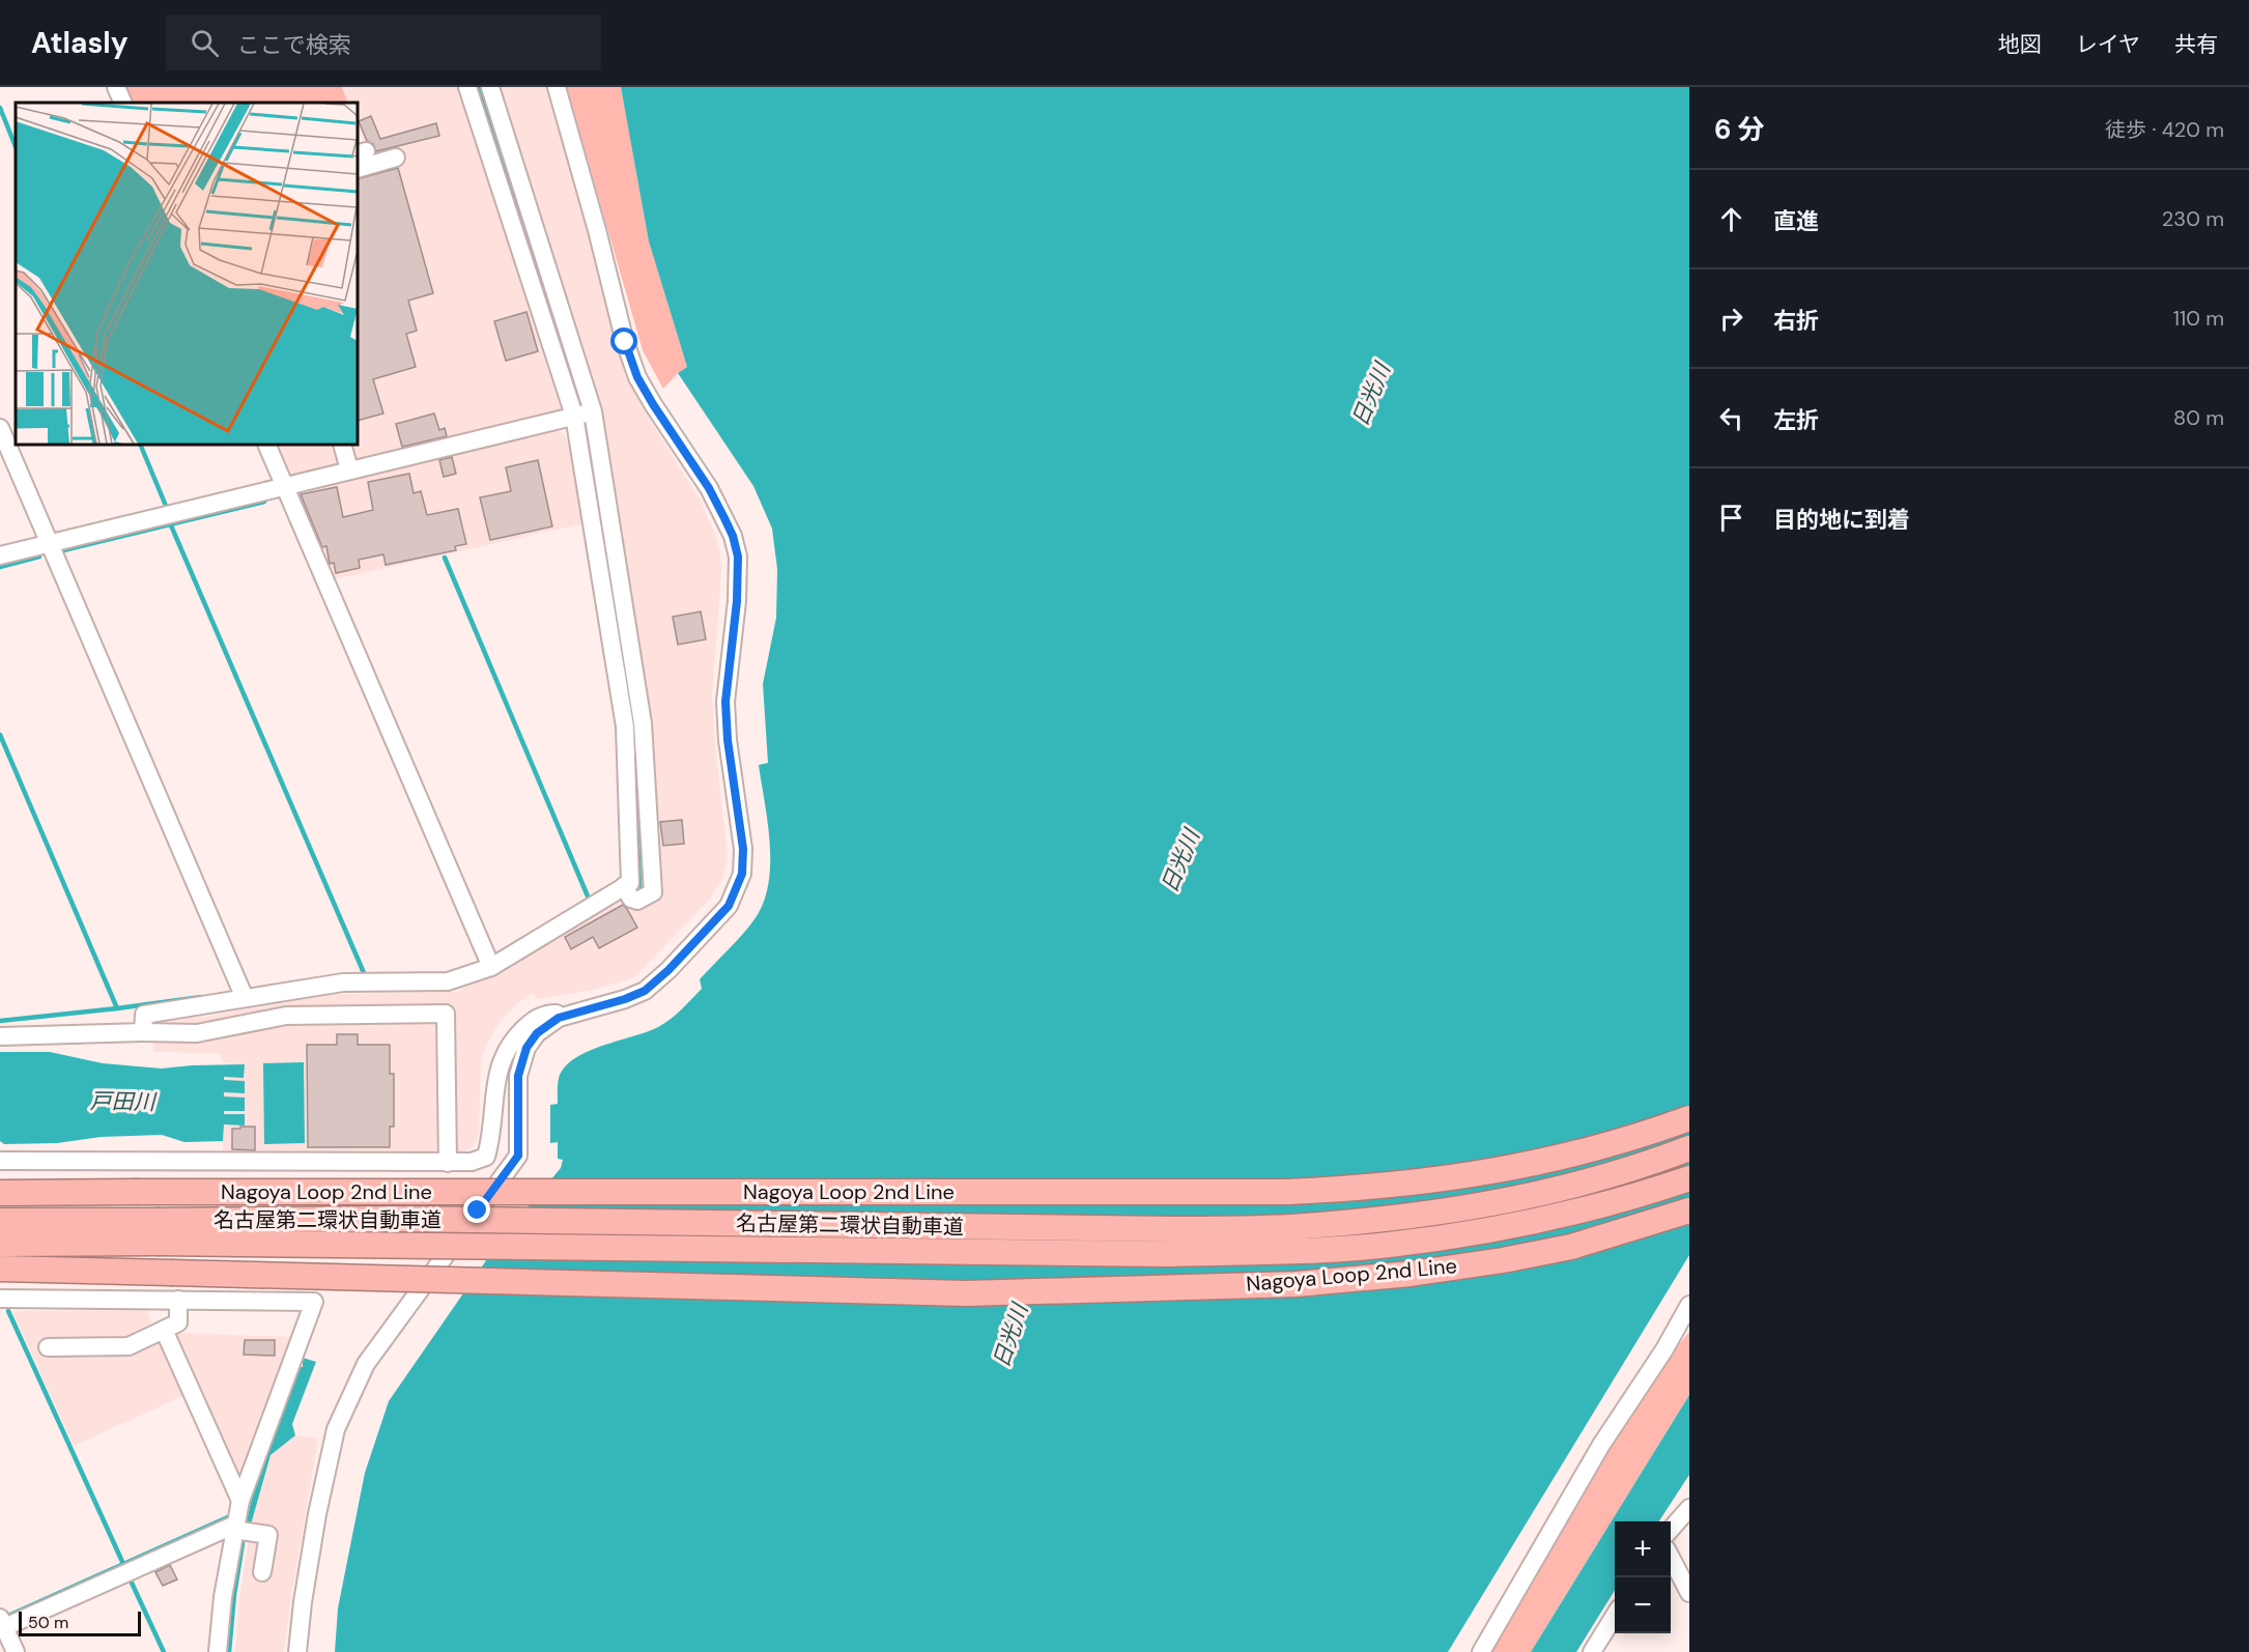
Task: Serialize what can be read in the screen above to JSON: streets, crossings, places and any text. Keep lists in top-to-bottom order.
{
  "streets": {
    "highway": ["Nagoya Loop 2nd Line", "名古屋第二環状自動車道"]
  },
  "water": ["日光川", "戸田川"],
  "scale_bar": "50 m",
  "page": {
    "header": "Atlasly",
    "search": "ここで検索",
    "nav": ["地図", "レイヤ", "共有"],
    "heading": ["6 分", "徒歩 · 420 m"],
    "list": [
      ["直進", "230 m"],
      ["右折", "110 m"],
      ["左折", "80 m"],
      "目的地に到着"
    ],
    "map_buttons": ["+", "−"],
    "scale": "50 m"
  }
}
